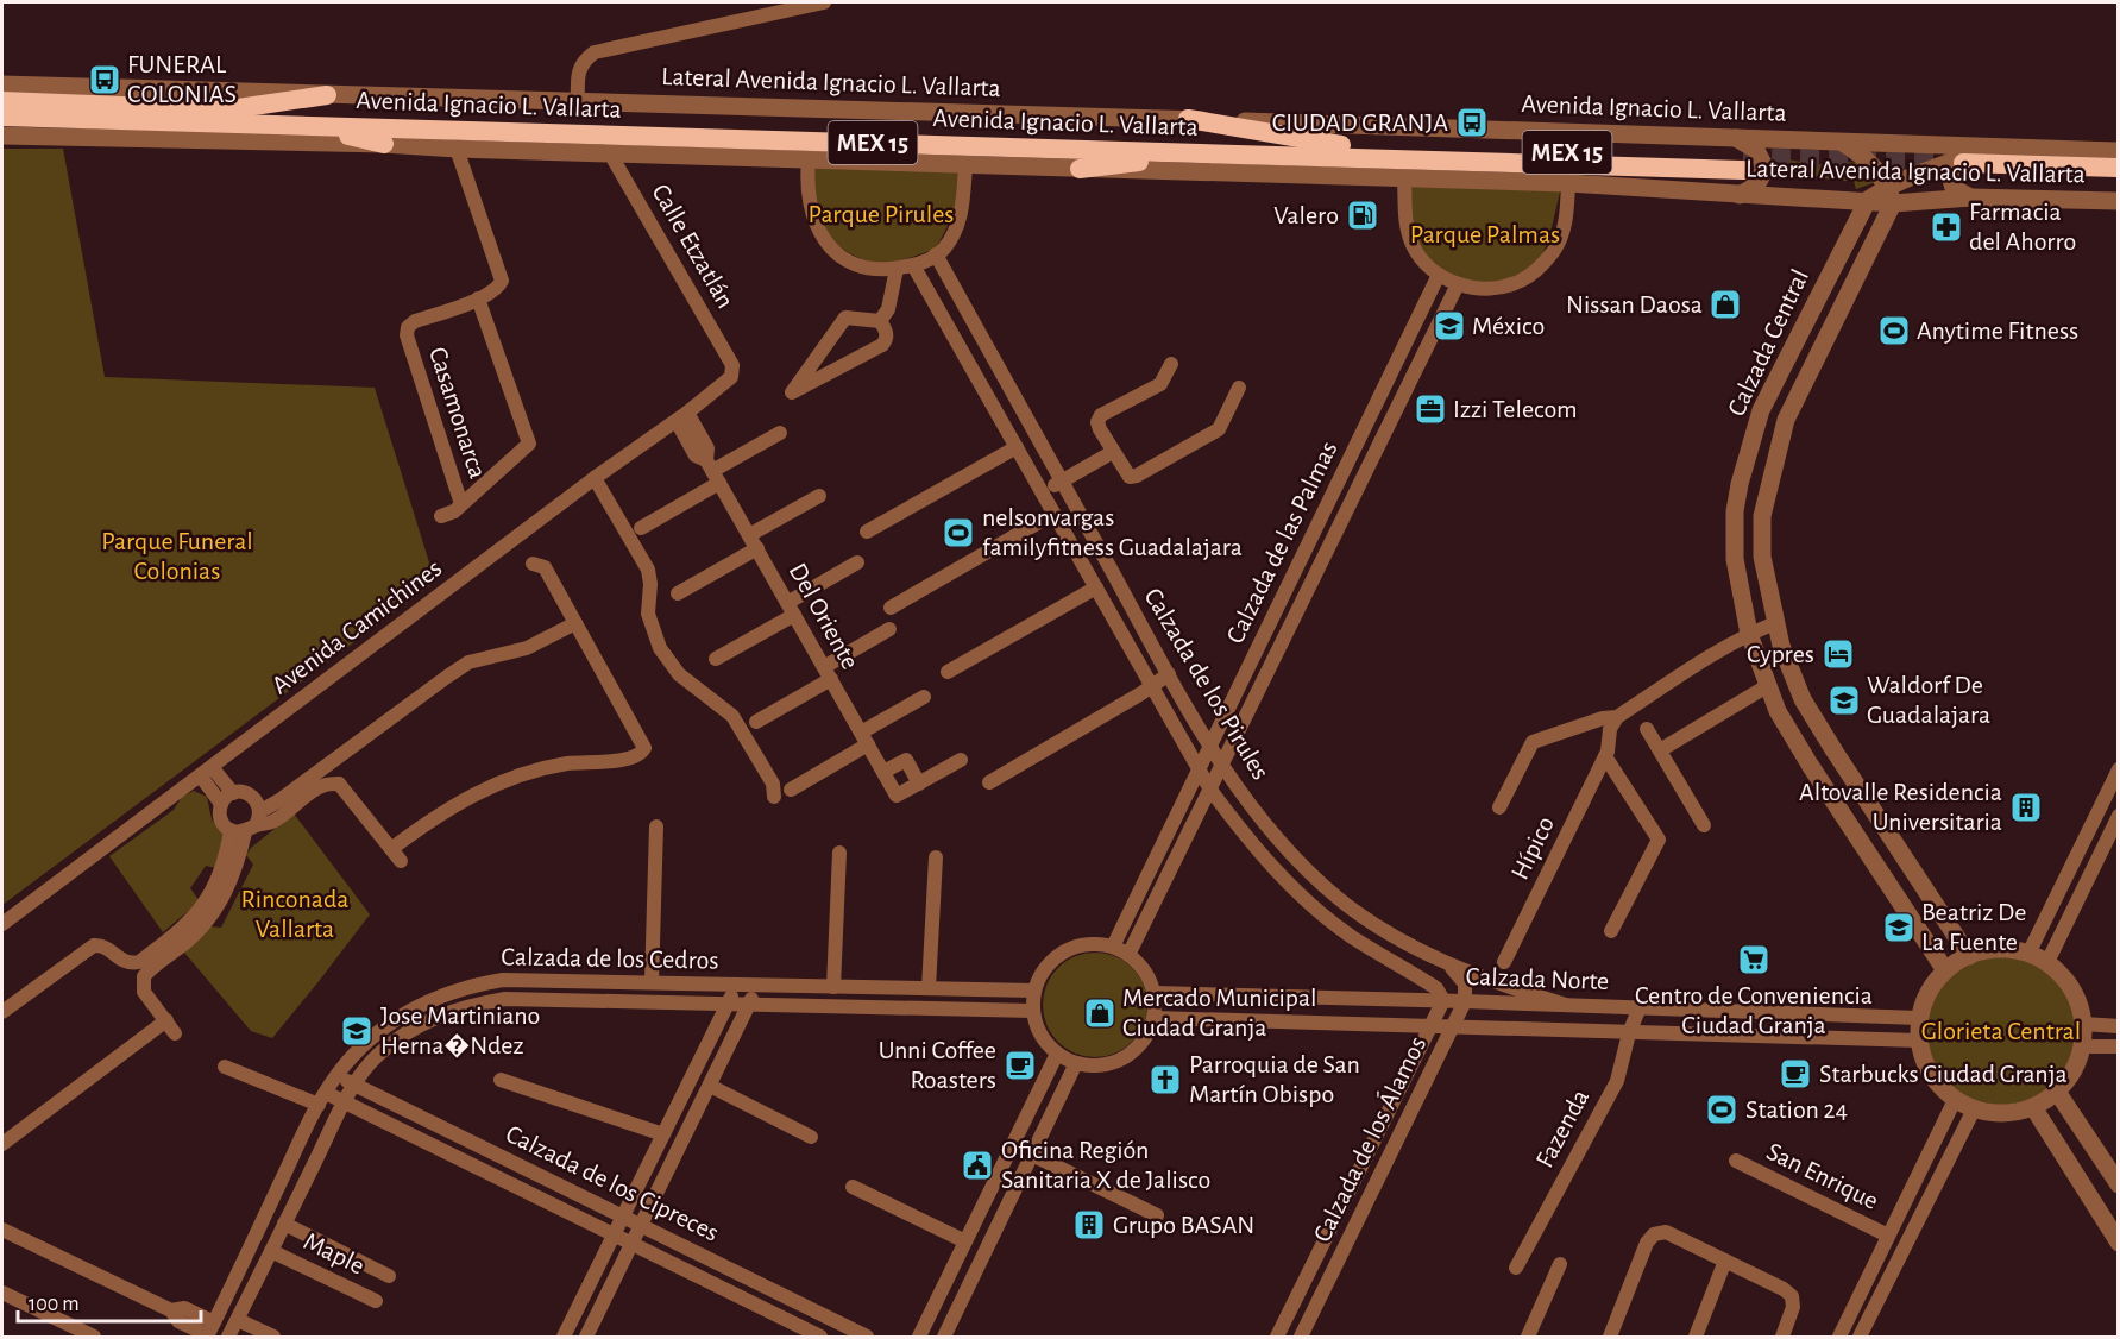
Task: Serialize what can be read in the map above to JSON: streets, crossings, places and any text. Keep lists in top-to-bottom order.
{
  "streets": {
    "highway": ["Avenida Ignacio L. Vallarta", "MEX 15"],
    "street": [
      "Lateral Avenida Ignacio L. Vallarta",
      "Calle Etzatlán",
      "Calzada Central",
      "Casamonarca",
      "Calzada de las Palmas",
      "Del Oriente",
      "Avenida Camichines",
      "Calzada de los Pirules",
      "Hípico",
      "Calzada de los Cedros",
      "Calzada Norte",
      "Fazenda",
      "Calzada de los Álamos",
      "San Enrique",
      "Calzada de los Cipreces",
      "Maple"
    ]
  },
  "crossings": [
    ["Lateral Avenida Ignacio L. Vallarta", "Avenida Ignacio L. Vallarta"],
    ["Lateral Avenida Ignacio L. Vallarta", "Calle Etzatlán"],
    ["Lateral Avenida Ignacio L. Vallarta", "Calzada Central"],
    ["Lateral Avenida Ignacio L. Vallarta", "Casamonarca"],
    ["Calle Etzatlán", "Avenida Camichines"],
    ["Calzada Central", "Hípico"],
    ["Calzada Central", "Calzada Norte"],
    ["Calzada de las Palmas", "Calzada de los Pirules"],
    ["Calzada de las Palmas", "Calzada de los Cedros"],
    ["Calzada de las Palmas", "Calzada Norte"],
    ["Del Oriente", "Avenida Camichines"],
    ["Calzada de los Pirules", "Calzada Norte"],
    ["Calzada de los Pirules", "Calzada de los Álamos"],
    ["Calzada de los Cedros", "Calzada Norte"],
    ["Calzada de los Cedros", "Calzada de los Cipreces"],
    ["Calzada de los Cedros", "Maple"],
    ["Calzada Norte", "Fazenda"],
    ["Calzada Norte", "Calzada de los Álamos"]
  ],
  "parks": [
    "Parque Pirules",
    "Parque Palmas",
    "Parque Funeral Colonias",
    "Rinconada Vallarta",
    "Glorieta Central"
  ],
  "places": {
    "bus stop": ["FUNERAL COLONIAS", "CIUDAD GRANJA"],
    "fuel station": ["Valero"],
    "pharmacy": ["Farmacia del Ahorro"],
    "shop": ["Nissan Daosa", "Mercado Municipal Ciudad Granja"],
    "school or university": [
      "México",
      "Waldorf De Guadalajara",
      "Beatriz De La Fuente",
      "Jose Martiniano Herna�Ndez"
    ],
    "sports": ["Anytime Fitness", "nelsonvargas familyfitness Guadalajara", "Station 24"],
    "office": ["Izzi Telecom"],
    "hotel": ["Cypres"],
    "building": ["Altovalle Residencia Universitaria", "Grupo BASAN"],
    "supermarket": ["Centro de Conveniencia Ciudad Granja"],
    "cafe": ["Unni Coffee Roasters", "Starbucks Ciudad Granja"],
    "church": ["Parroquia de San Martín Obispo"],
    "public building": ["Oficina Región Sanitaria X de Jalisco"]
  },
  "scale_bar": "100 m"
}
